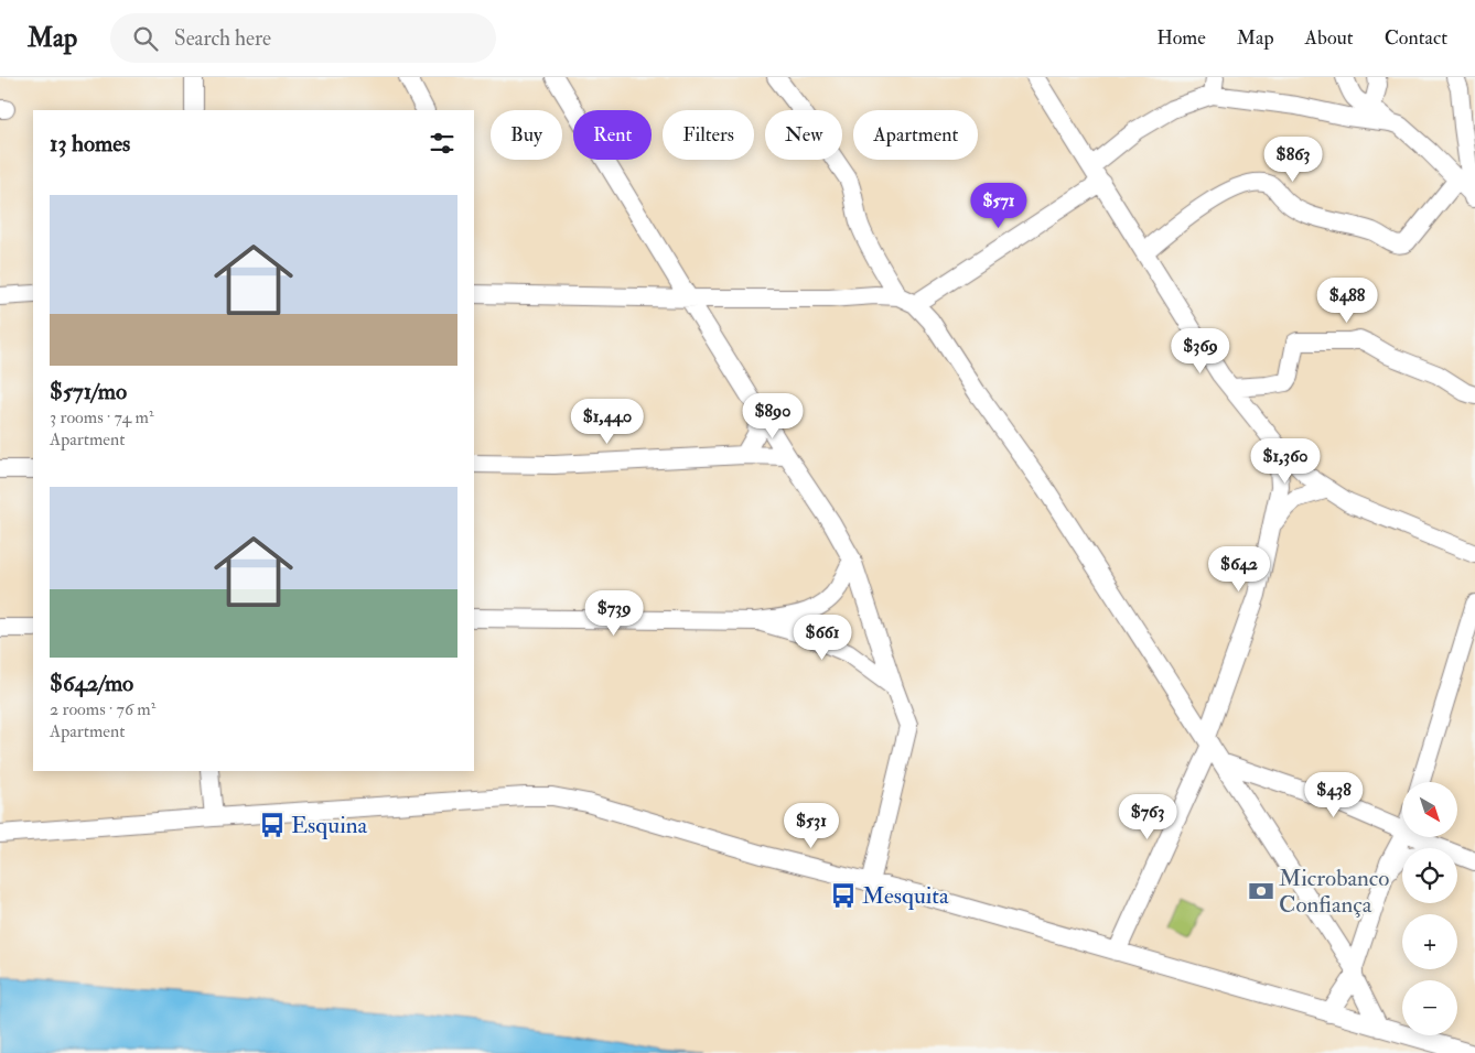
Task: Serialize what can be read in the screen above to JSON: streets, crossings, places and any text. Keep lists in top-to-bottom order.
{
  "places": {
    "bus stop": ["Esquina", "Mesquita"],
    "bank": ["Microbanco Confiança"]
  },
  "north": "bottom right",
  "page": {
    "header": "Map",
    "search": "Search here",
    "nav": [
      "Home",
      "Map",
      "About",
      "Contact"
    ],
    "chip": [
      "Buy",
      "Rent",
      "Filters",
      "New",
      "Apartment"
    ],
    "heading": "13 homes",
    "price": [
      "$863",
      "$571",
      "$488",
      "$369",
      "$890",
      "$1,440",
      "$1,360",
      "$642",
      "$739",
      "$661",
      "$438",
      "$763",
      "$531"
    ],
    "list": [
      {
        "name": "$571/mo",
        "note": "3 rooms · 74 m² · Apartment"
      },
      {
        "name": "$642/mo",
        "note": "2 rooms · 76 m² · Apartment"
      }
    ],
    "map_buttons": ["+", "−"]
  }
}
